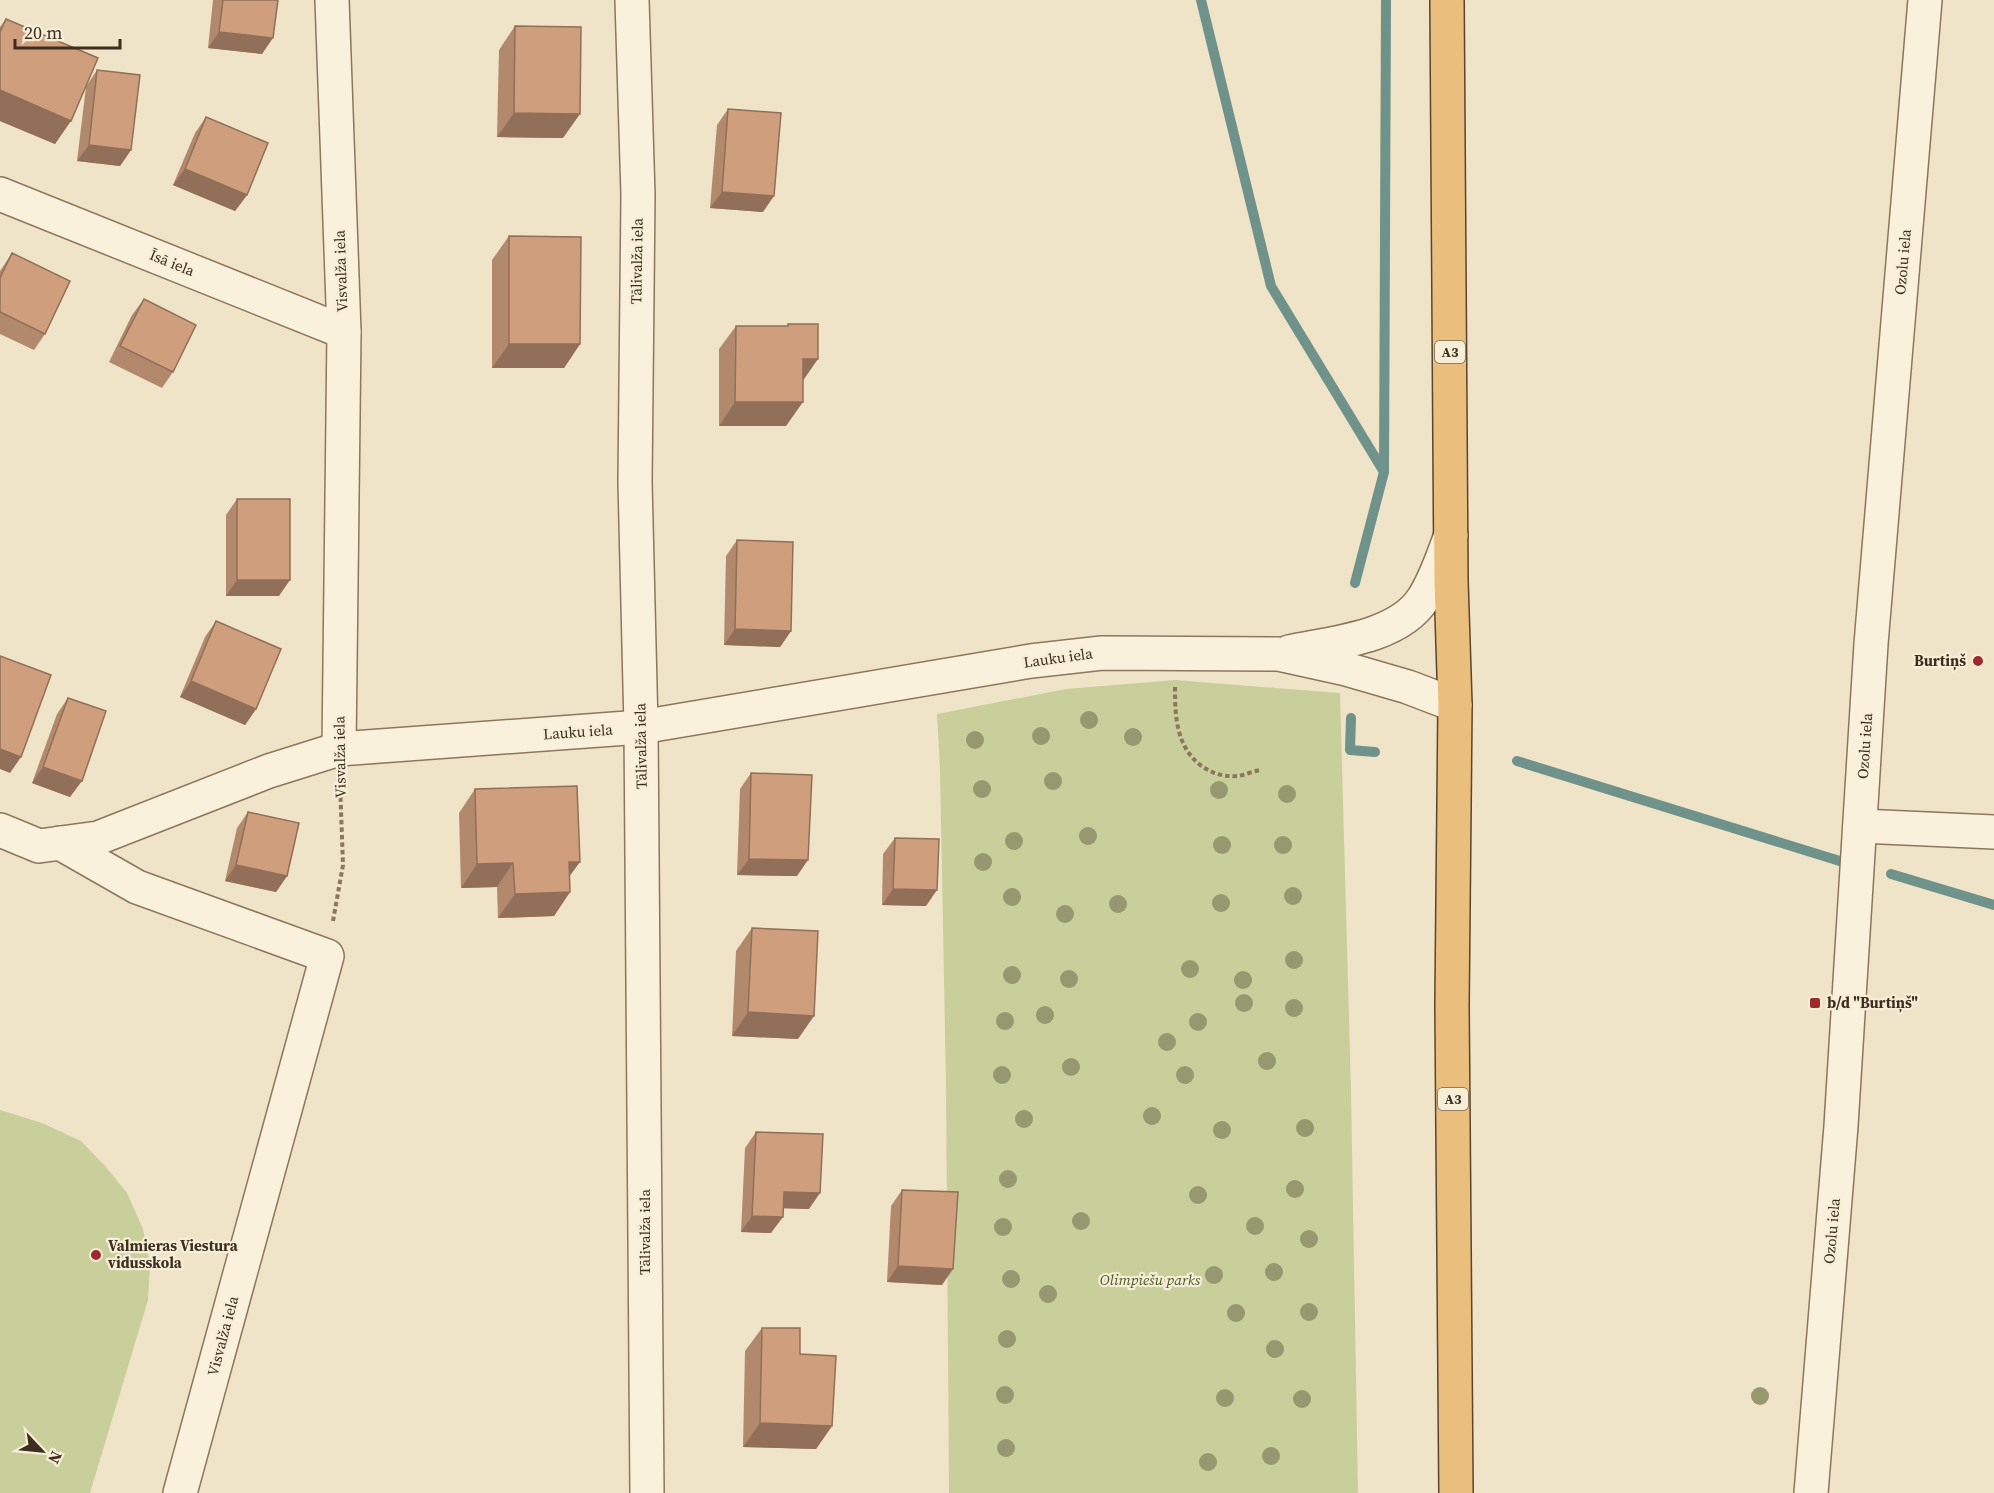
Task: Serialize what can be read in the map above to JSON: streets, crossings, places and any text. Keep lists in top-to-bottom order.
{
  "streets": {
    "highway": ["A3"],
    "street": [
      "Tālivalža iela",
      "Ozolu iela",
      "Īsā iela",
      "Visvalža iela",
      "Lauku iela"
    ]
  },
  "crossings": [
    ["Tālivalža iela", "Lauku iela"],
    ["Īsā iela", "Visvalža iela"],
    ["Visvalža iela", "Lauku iela"]
  ],
  "parks": ["Olimpiešu parks"],
  "places": {
    "other": ["Burtiņš", "Valmieras Viestura vidusskola"],
    "transit": ["b/d \"Burtiņš\""]
  },
  "scale_bar": "20 m",
  "north": "bottom right"
}
